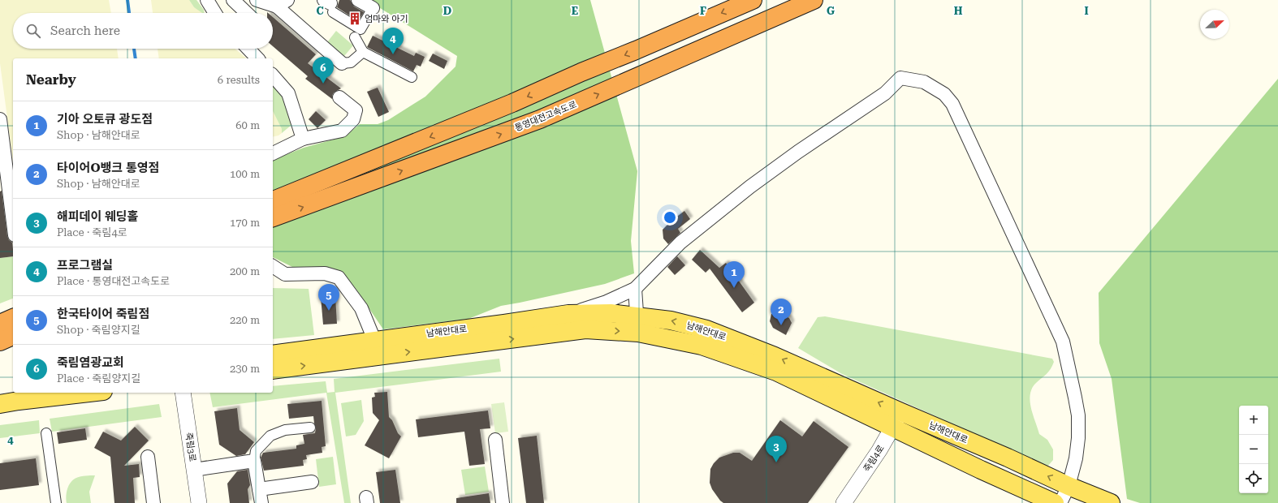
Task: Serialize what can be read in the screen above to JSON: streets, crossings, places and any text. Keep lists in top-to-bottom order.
{
  "streets": {
    "highway": ["통영대전고속도로"],
    "main road": ["남해안대로"],
    "street": ["죽림3로", "죽림4로"]
  },
  "crossings": [
    ["남해안대로", "죽림4로"]
  ],
  "places": {
    "building": ["엄마와 아기"]
  },
  "north": "top right",
  "page": {
    "search": "Search here",
    "pins": [
      "4",
      "6",
      "1",
      "5",
      "2",
      "3"
    ],
    "heading": ["Nearby", "6 results"],
    "list": [
      {
        "mark": "1",
        "name": "기아 오토큐 광도점",
        "note": "Shop · 남해안대로",
        "value": "60 m"
      },
      {
        "mark": "2",
        "name": "타이어O뱅크 통영점",
        "note": "Shop · 남해안대로",
        "value": "100 m"
      },
      {
        "mark": "3",
        "name": "해피데이 웨딩홀",
        "note": "Place · 죽림4로",
        "value": "170 m"
      },
      {
        "mark": "4",
        "name": "프로그램실",
        "note": "Place · 통영대전고속도로",
        "value": "200 m"
      },
      {
        "mark": "5",
        "name": "한국타이어 죽림점",
        "note": "Shop · 죽림양지길",
        "value": "220 m"
      },
      {
        "mark": "6",
        "name": "죽림염광교회",
        "note": "Place · 죽림양지길",
        "value": "230 m"
      }
    ],
    "map_buttons": ["+", "−"]
  },
  "grid": {
    "columns": [
      "C",
      "D",
      "E",
      "F",
      "G",
      "H",
      "I"
    ],
    "rows": ["4"]
  }
}
